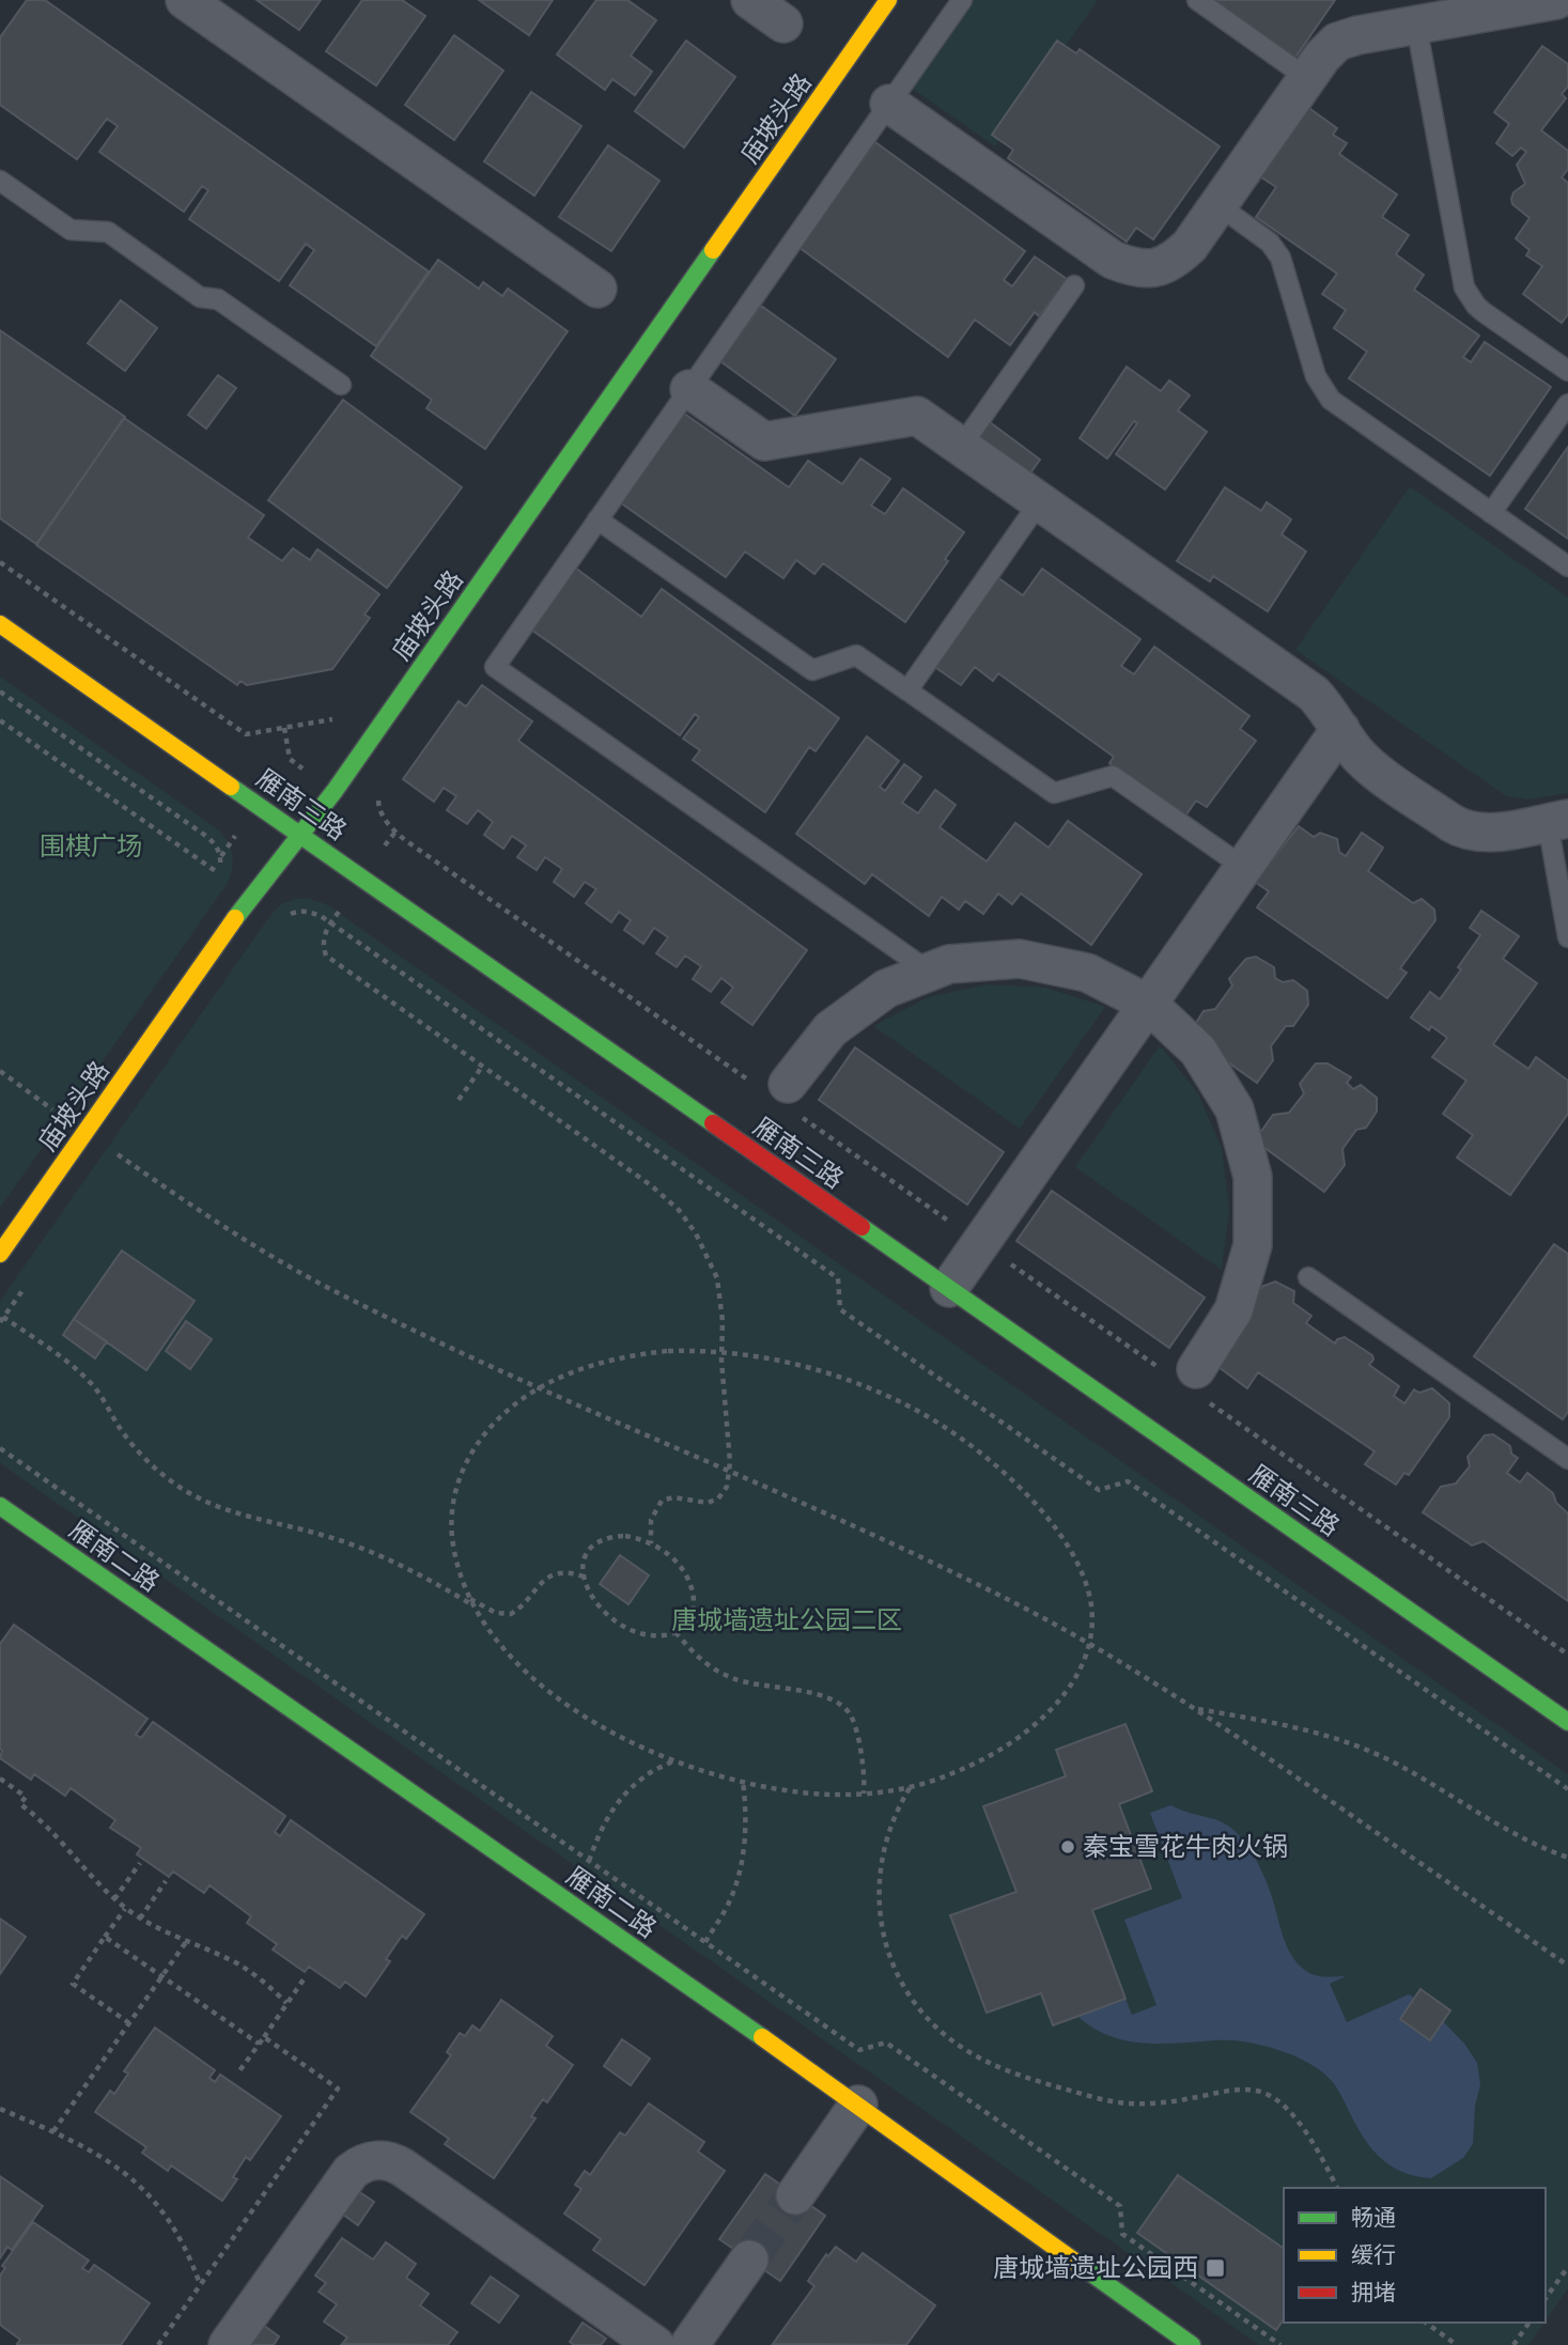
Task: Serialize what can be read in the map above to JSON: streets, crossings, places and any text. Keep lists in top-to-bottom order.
{
  "streets": {
    "street": ["庙坡头路", "雁南三路", "雁南二路"]
  },
  "crossings": [
    ["庙坡头路", "雁南三路"]
  ],
  "parks": ["围棋广场", "唐城墙遗址公园二区"],
  "places": {
    "other": ["秦宝雪花牛肉火锅"],
    "transit": ["唐城墙遗址公园西"]
  },
  "legend": ["畅通", "缓行", "拥堵"]
}
